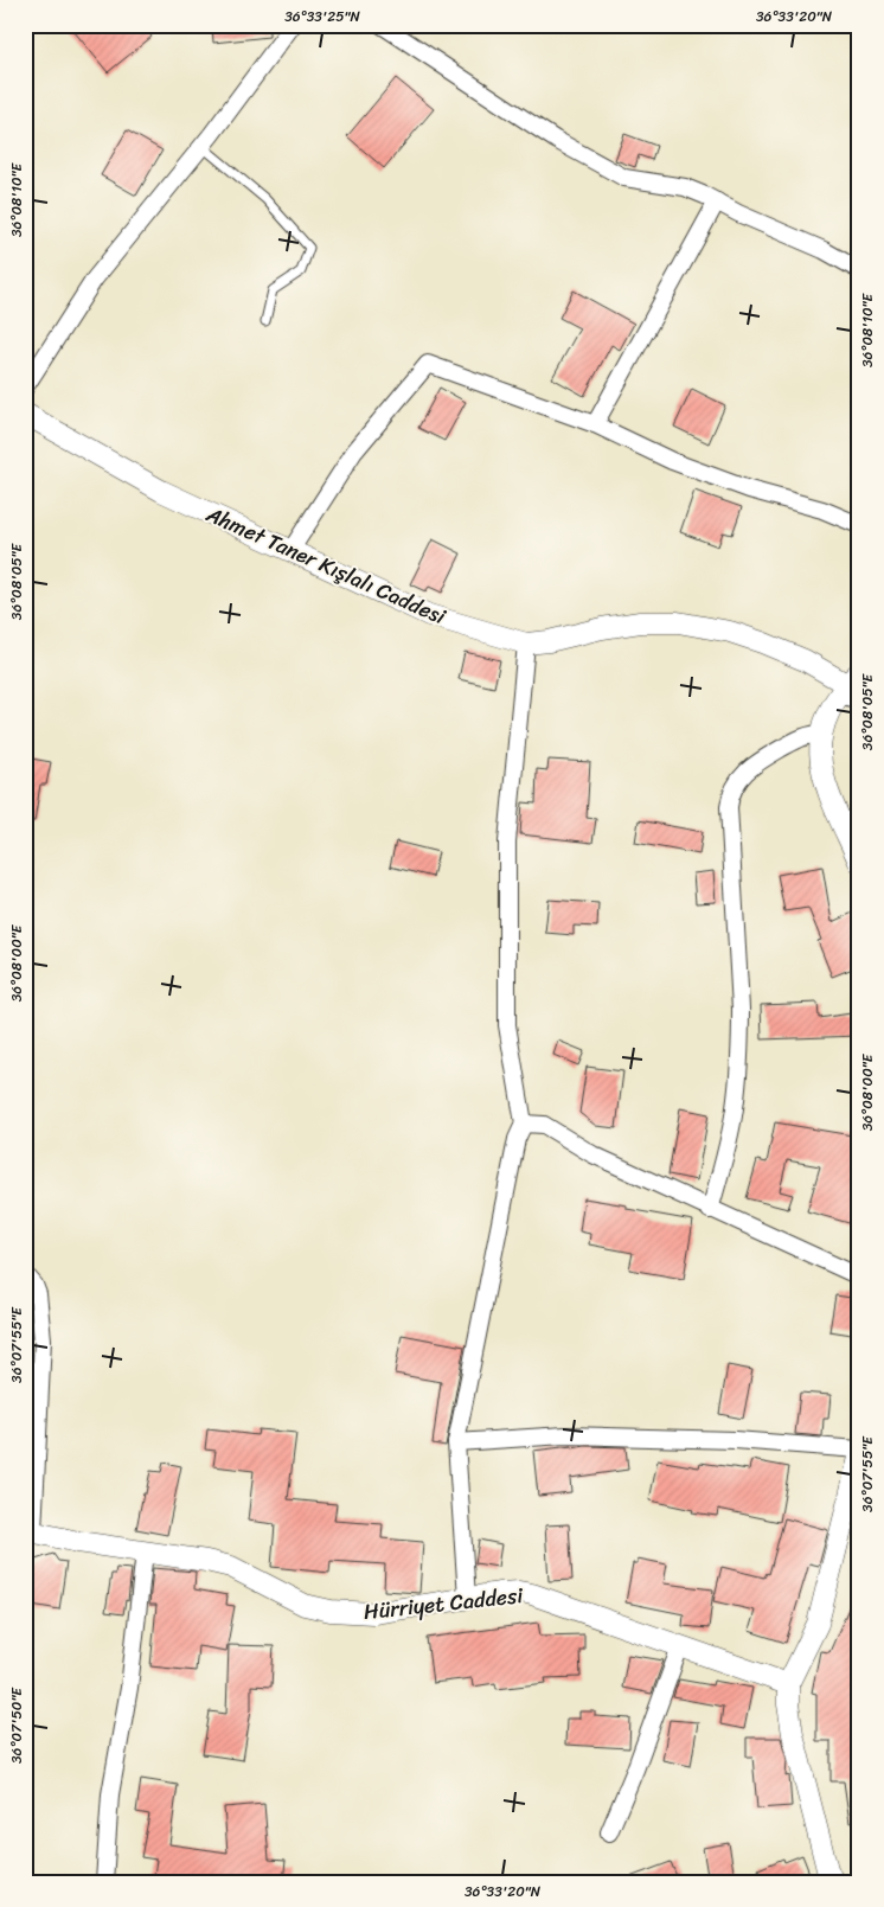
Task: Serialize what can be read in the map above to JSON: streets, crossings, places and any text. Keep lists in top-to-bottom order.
{
  "streets": {
    "street": ["Ahmet Taner Kışlalı Caddesi", "Hürriyet Caddesi"]
  },
  "coordinates": [
    "36°33'25\"N",
    "36°33'20\"N",
    "36°08'10\"E",
    "36°08'05\"E",
    "36°08'00\"E",
    "36°07'55\"E",
    "36°07'50\"E"
  ]
}
